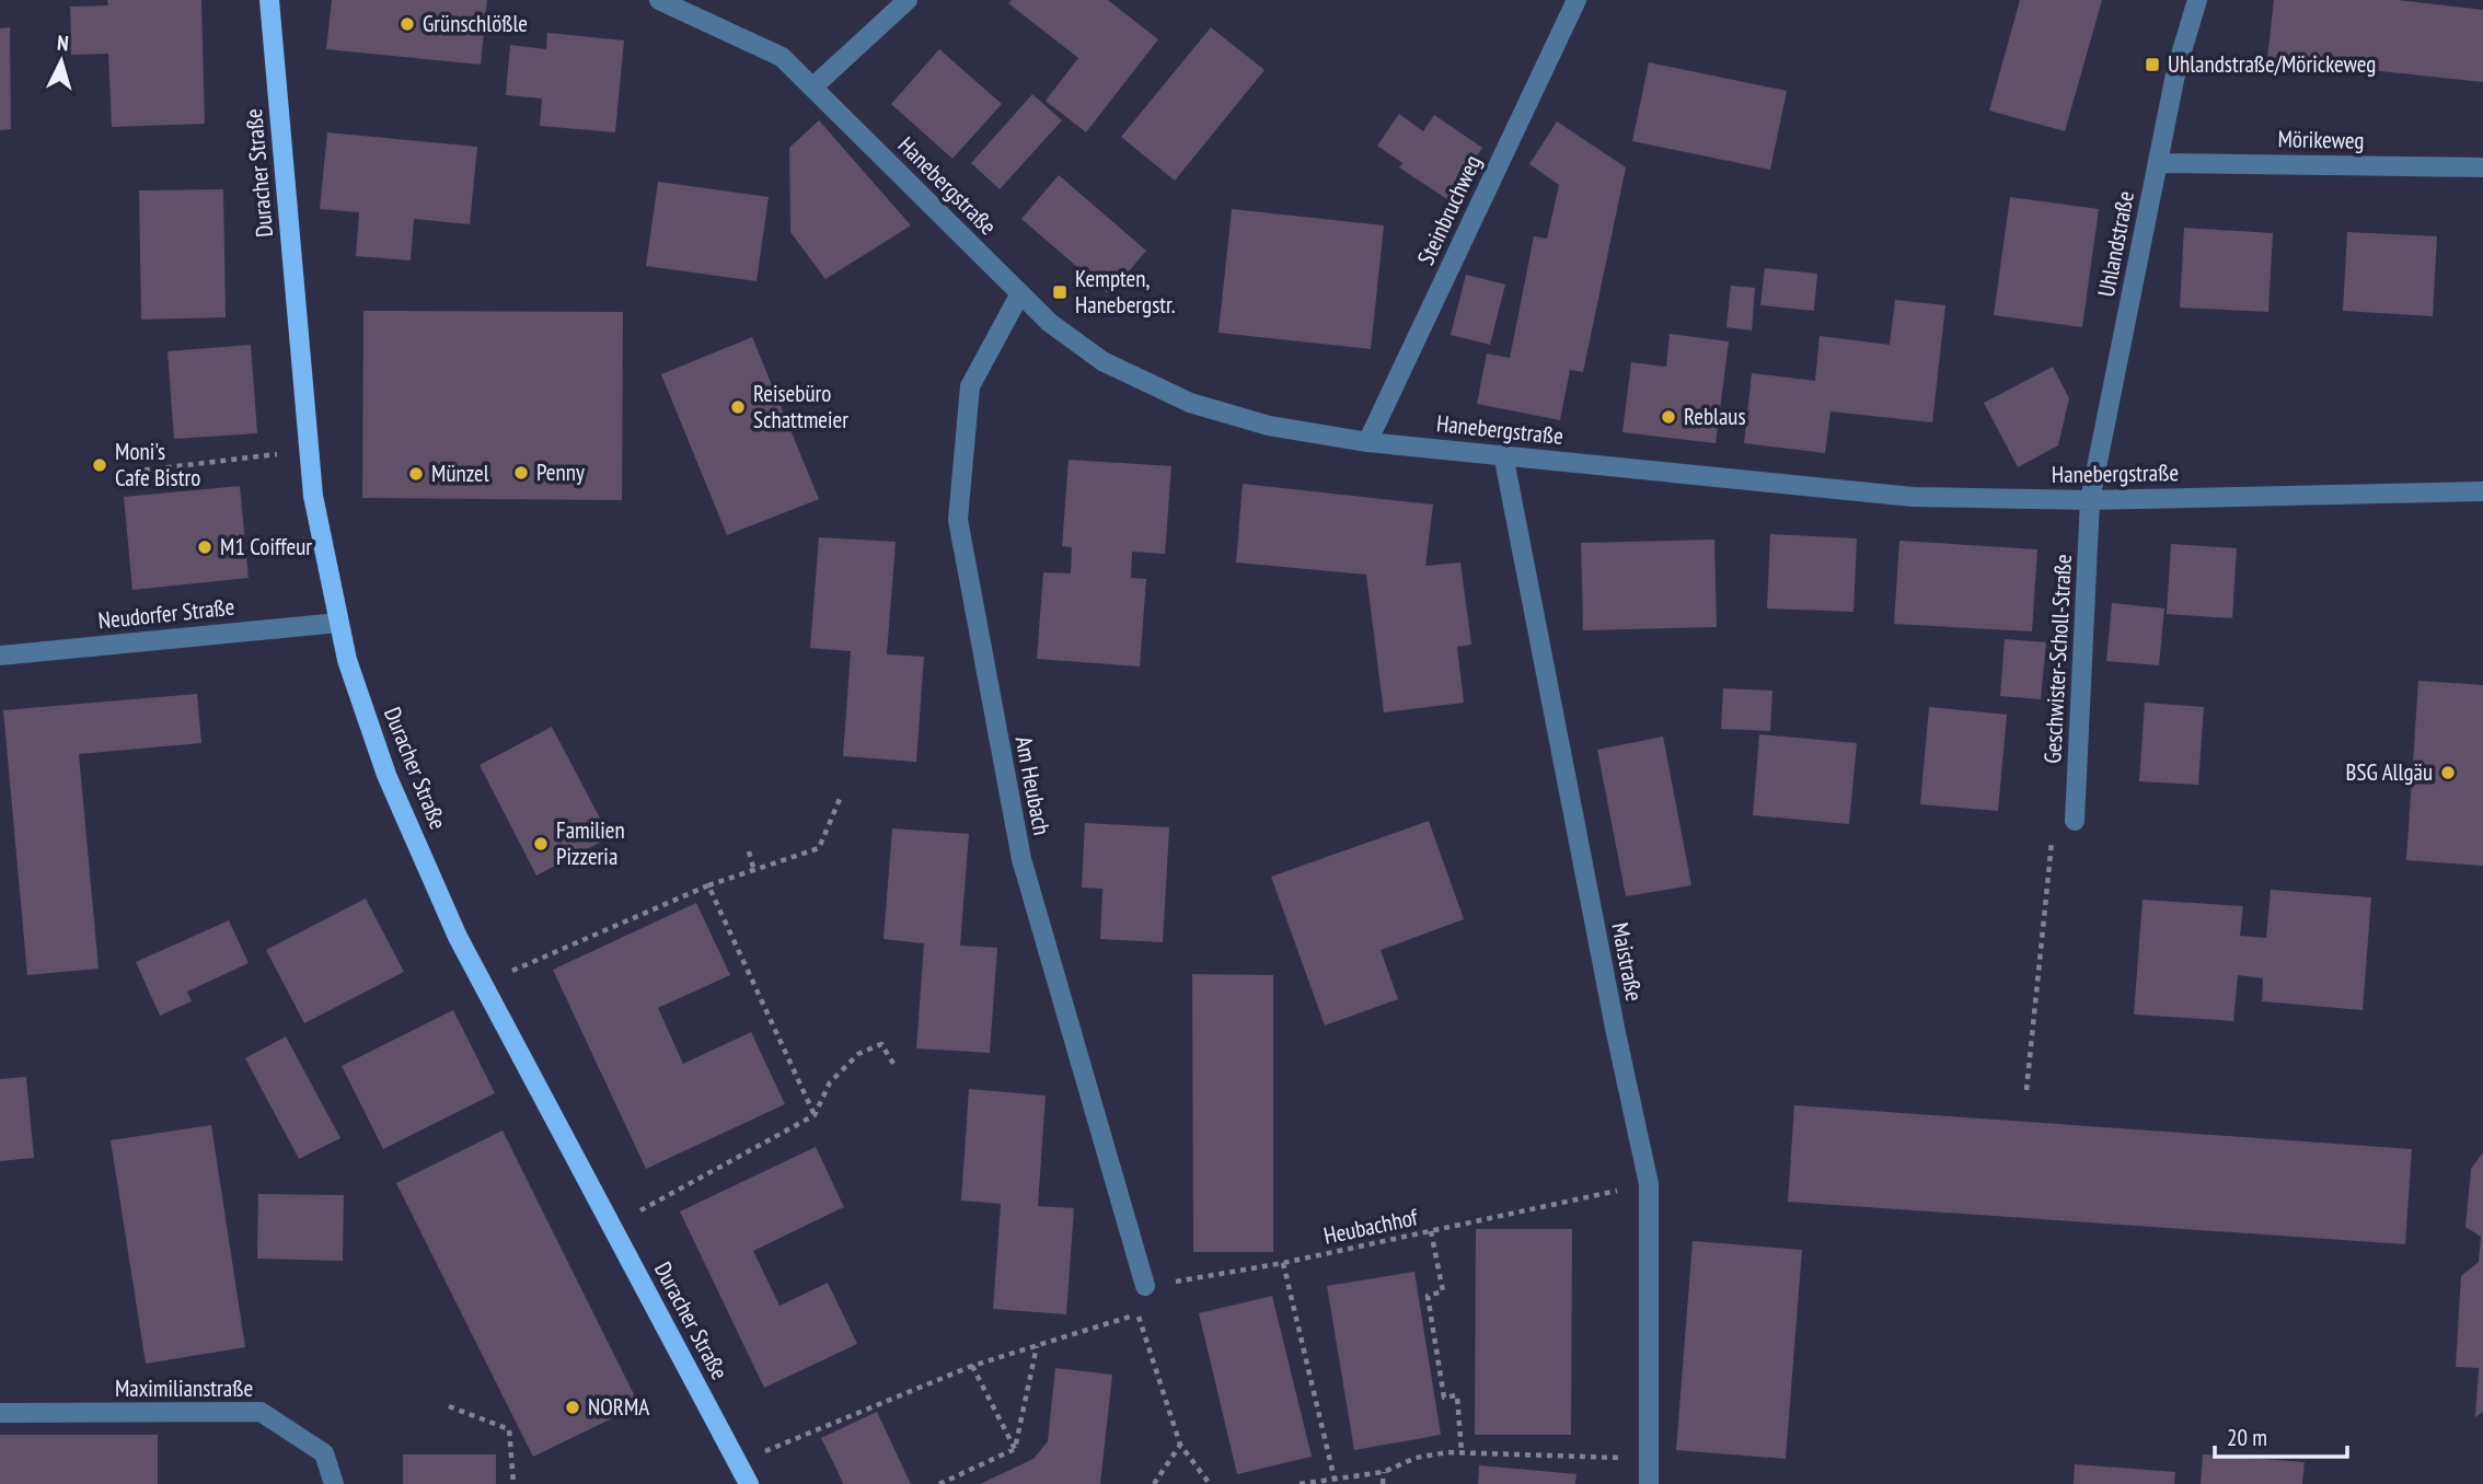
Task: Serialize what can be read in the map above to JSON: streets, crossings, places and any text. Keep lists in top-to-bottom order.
{
  "streets": {
    "main road": ["Duracher Straße"],
    "street": [
      "Mörikeweg",
      "Hanebergstraße",
      "Steinbruchweg",
      "Uhlandstraße",
      "Neudorfer Straße",
      "Geschwister-Scholl-Straße",
      "Am Heubach",
      "Maistraße",
      "Maximilianstraße"
    ],
    "path": ["Heubachhof"]
  },
  "crossings": [
    ["Mörikeweg", "Uhlandstraße"],
    ["Duracher Straße", "Neudorfer Straße"],
    ["Hanebergstraße", "Steinbruchweg"],
    ["Hanebergstraße", "Uhlandstraße"],
    ["Hanebergstraße", "Geschwister-Scholl-Straße"],
    ["Hanebergstraße", "Am Heubach"],
    ["Hanebergstraße", "Maistraße"],
    ["Uhlandstraße", "Geschwister-Scholl-Straße"],
    ["Am Heubach", "Heubachhof"]
  ],
  "places": {
    "other": [
      "Grünschlößle",
      "Reisebüro Schattmeier",
      "Reblaus",
      "Moni's Cafe Bistro",
      "Penny",
      "Münzel",
      "M1 Coiffeur",
      "BSG Allgäu",
      "Familien Pizzeria",
      "NORMA"
    ],
    "transit": ["Uhlandstraße/Mörickeweg", "Kempten, Hanebergstr."]
  },
  "scale_bar": "20 m",
  "north": "top"
}
